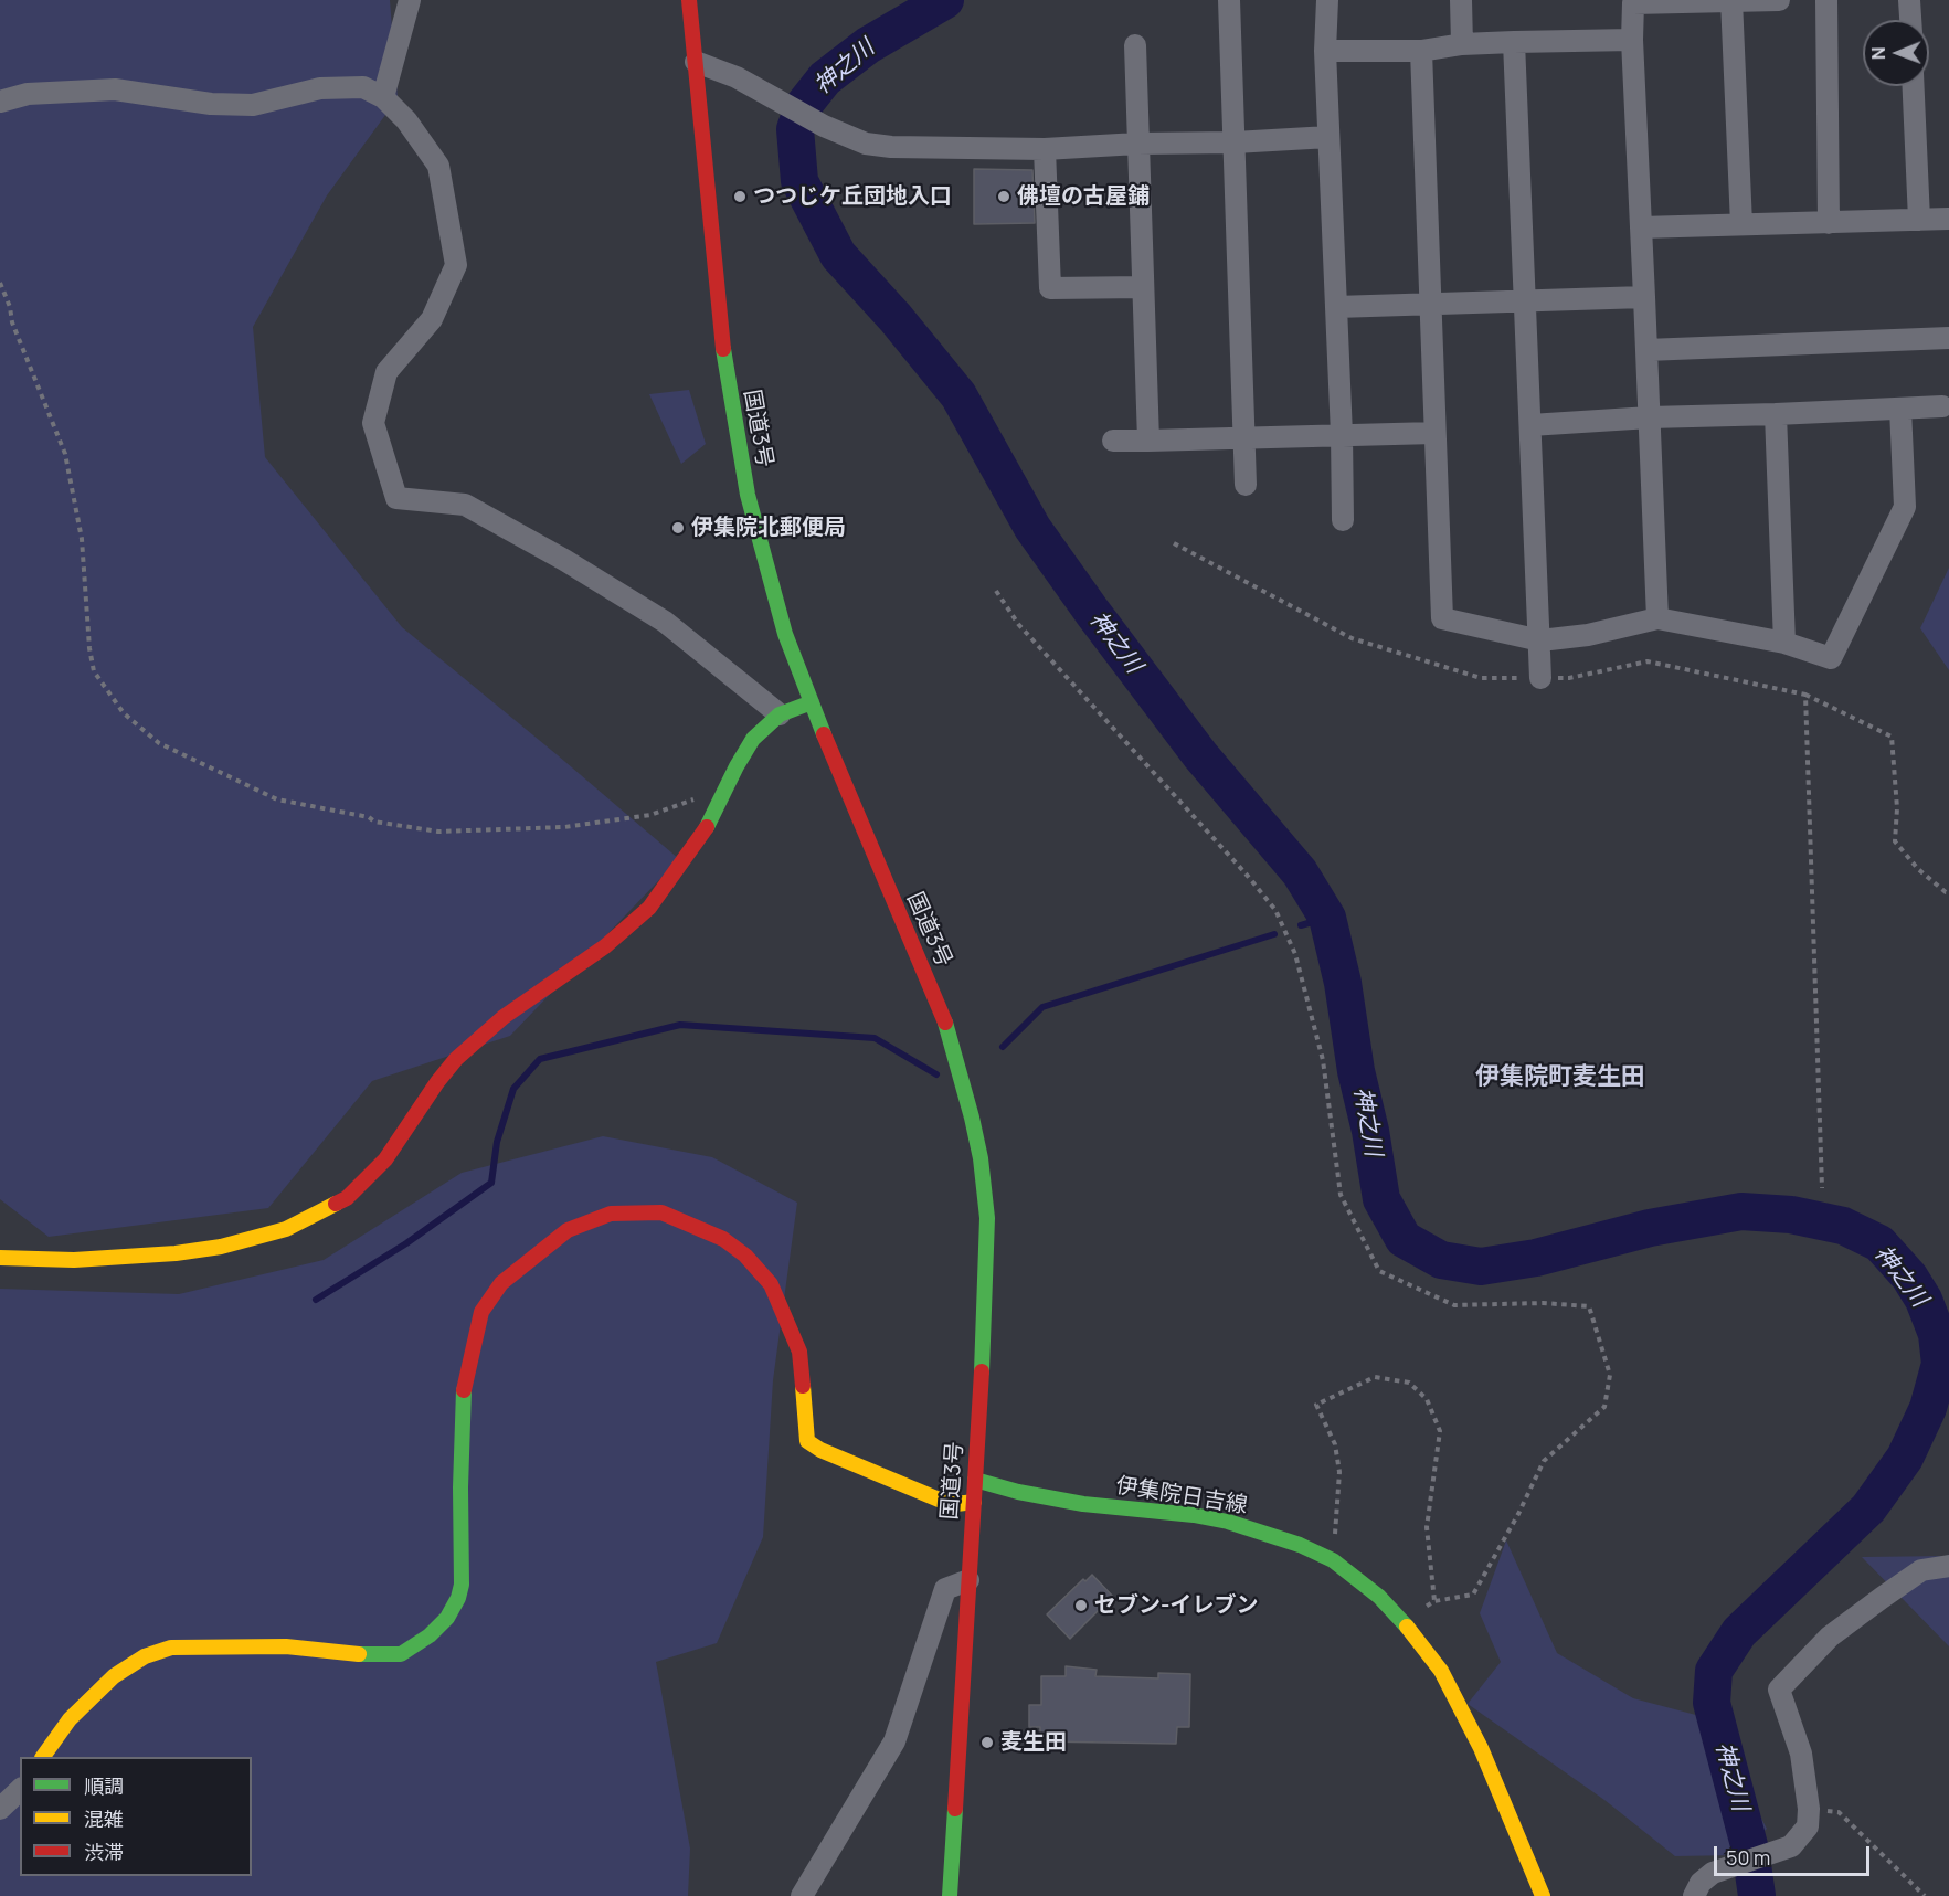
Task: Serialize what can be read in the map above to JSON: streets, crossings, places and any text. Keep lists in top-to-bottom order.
{
  "streets": {
    "main road": ["国道3号", "伊集院日吉線"]
  },
  "crossings": [
    ["国道3号", "伊集院日吉線"]
  ],
  "districts": ["伊集院町麦生田"],
  "water": ["神之川"],
  "places": [
    "つつじケ丘団地入口",
    "佛壇の古屋鋪",
    "伊集院北郵便局",
    "セブン-イレブン",
    "麦生田"
  ],
  "legend": ["順調", "混雑", "渋滞"],
  "scale_bar": "50 m",
  "north": "left"
}
